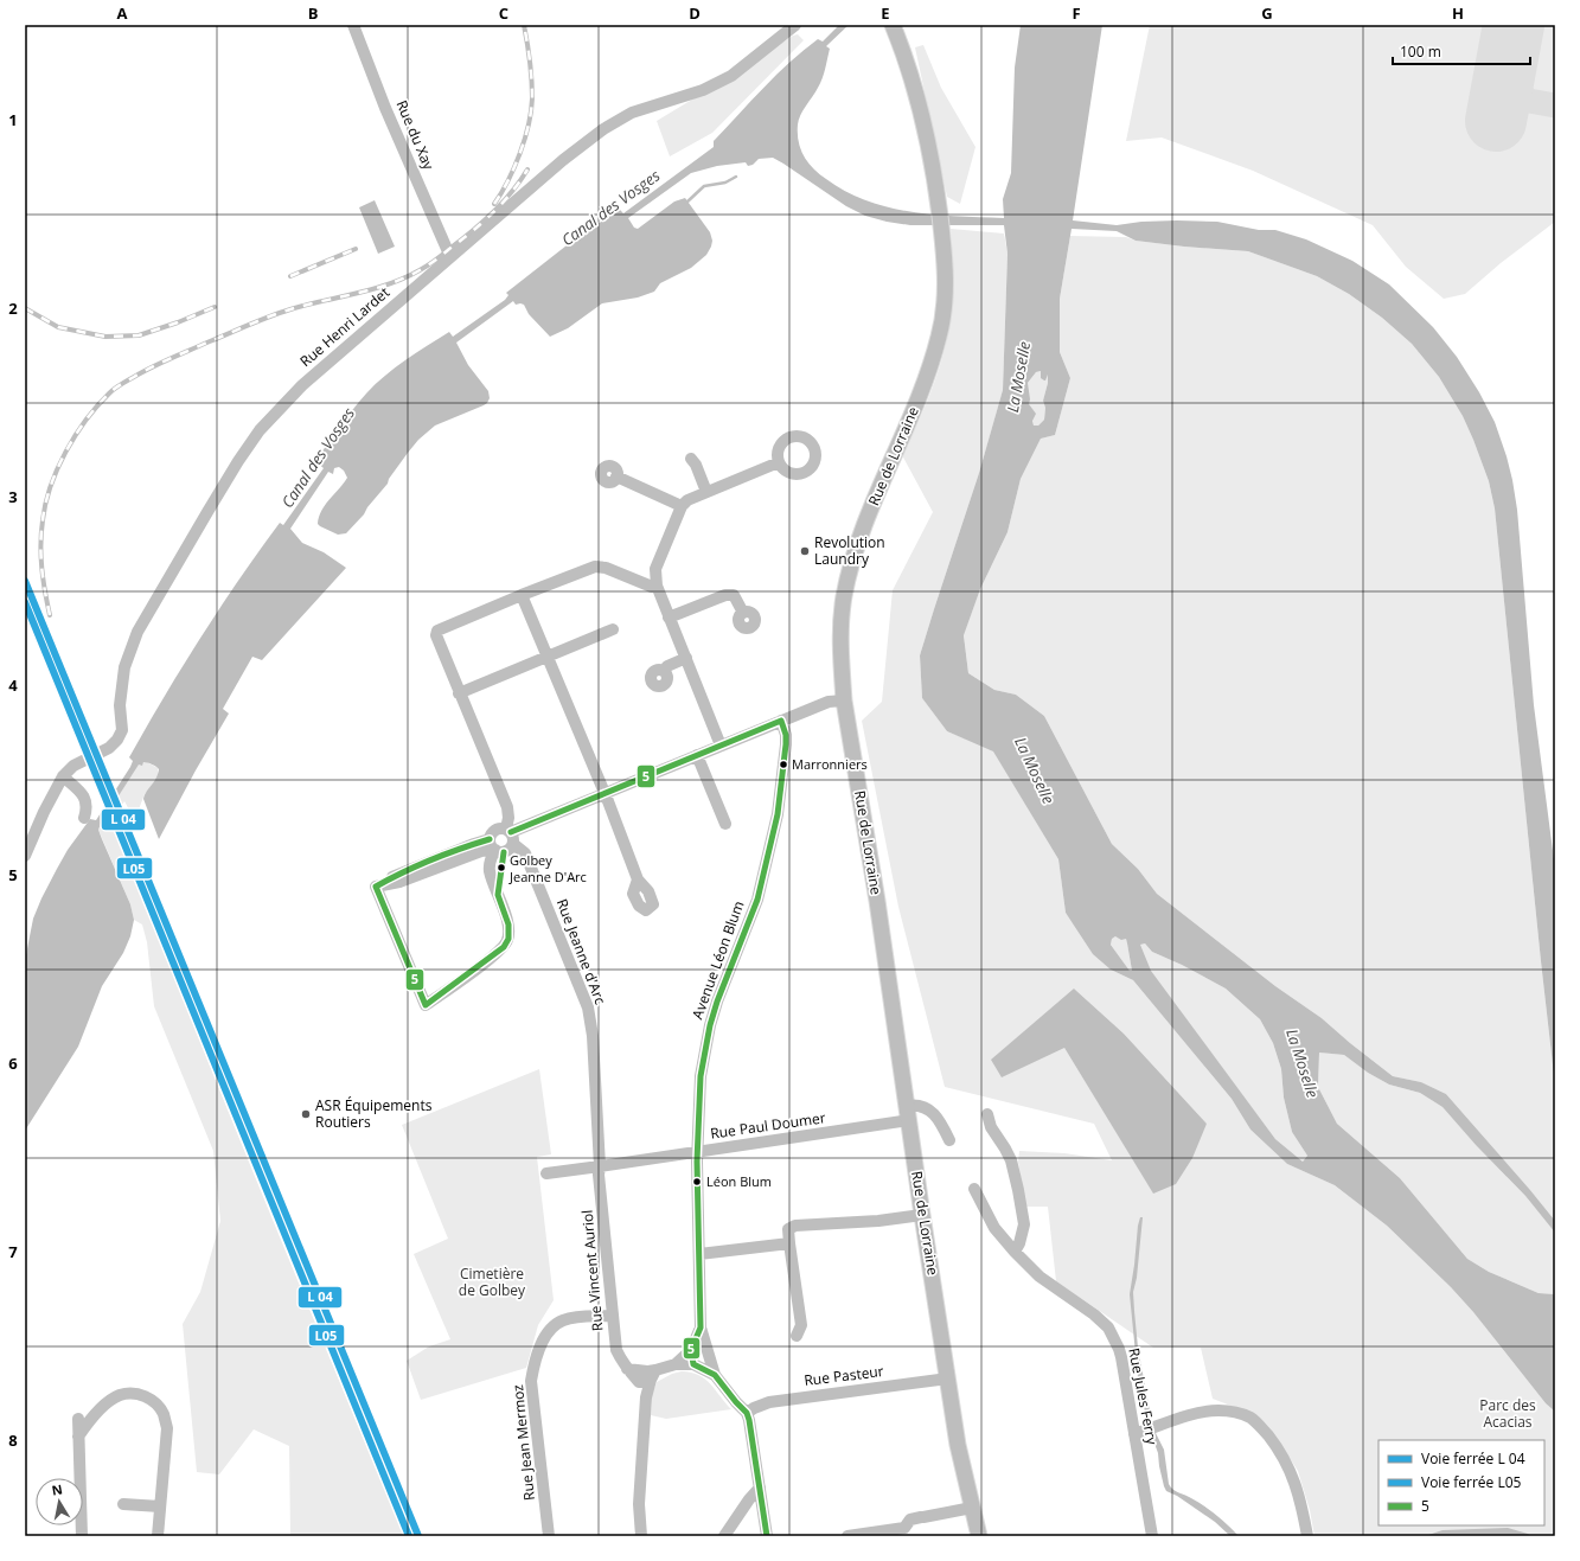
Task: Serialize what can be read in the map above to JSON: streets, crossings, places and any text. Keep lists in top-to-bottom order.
{
  "streets": {
    "main road": ["Rue de Lorraine"],
    "street": [
      "Rue du Xay",
      "Rue Henri Lardet",
      "Rue Jeanne d'Arc",
      "Avenue Léon Blum",
      "Rue Paul Doumer",
      "Rue Vincent Auriol",
      "Rue Pasteur",
      "Rue Jules Ferry",
      "Rue Jean Mermoz"
    ]
  },
  "crossings": [
    ["Rue du Xay", "Rue Henri Lardet"],
    ["Rue de Lorraine", "Rue Paul Doumer"],
    ["Rue de Lorraine", "Rue Pasteur"],
    ["Rue Jeanne d'Arc", "Rue Paul Doumer"],
    ["Rue Jeanne d'Arc", "Rue Vincent Auriol"],
    ["Avenue Léon Blum", "Rue Paul Doumer"],
    ["Avenue Léon Blum", "Rue Vincent Auriol"],
    ["Rue Paul Doumer", "Rue Vincent Auriol"],
    ["Rue Vincent Auriol", "Rue Jean Mermoz"]
  ],
  "water": ["Canal des Vosges", "La Moselle"],
  "parks": ["Cimetière de Golbey", "Parc des Acacias"],
  "places": [
    "Revolution Laundry",
    "Marronniers",
    "Golbey Jeanne D'Arc",
    "ASR Équipements Routiers",
    "Léon Blum"
  ],
  "lines": ["rail line L05", "transit line 5"],
  "legend": ["Voie ferrée L 04", "Voie ferrée L05", "5"],
  "scale_bar": "100 m",
  "north": "top",
  "grid": {
    "columns": [
      "A",
      "B",
      "C",
      "D",
      "E",
      "F",
      "G",
      "H"
    ],
    "rows": [
      "1",
      "2",
      "3",
      "4",
      "5",
      "6",
      "7",
      "8"
    ]
  }
}
